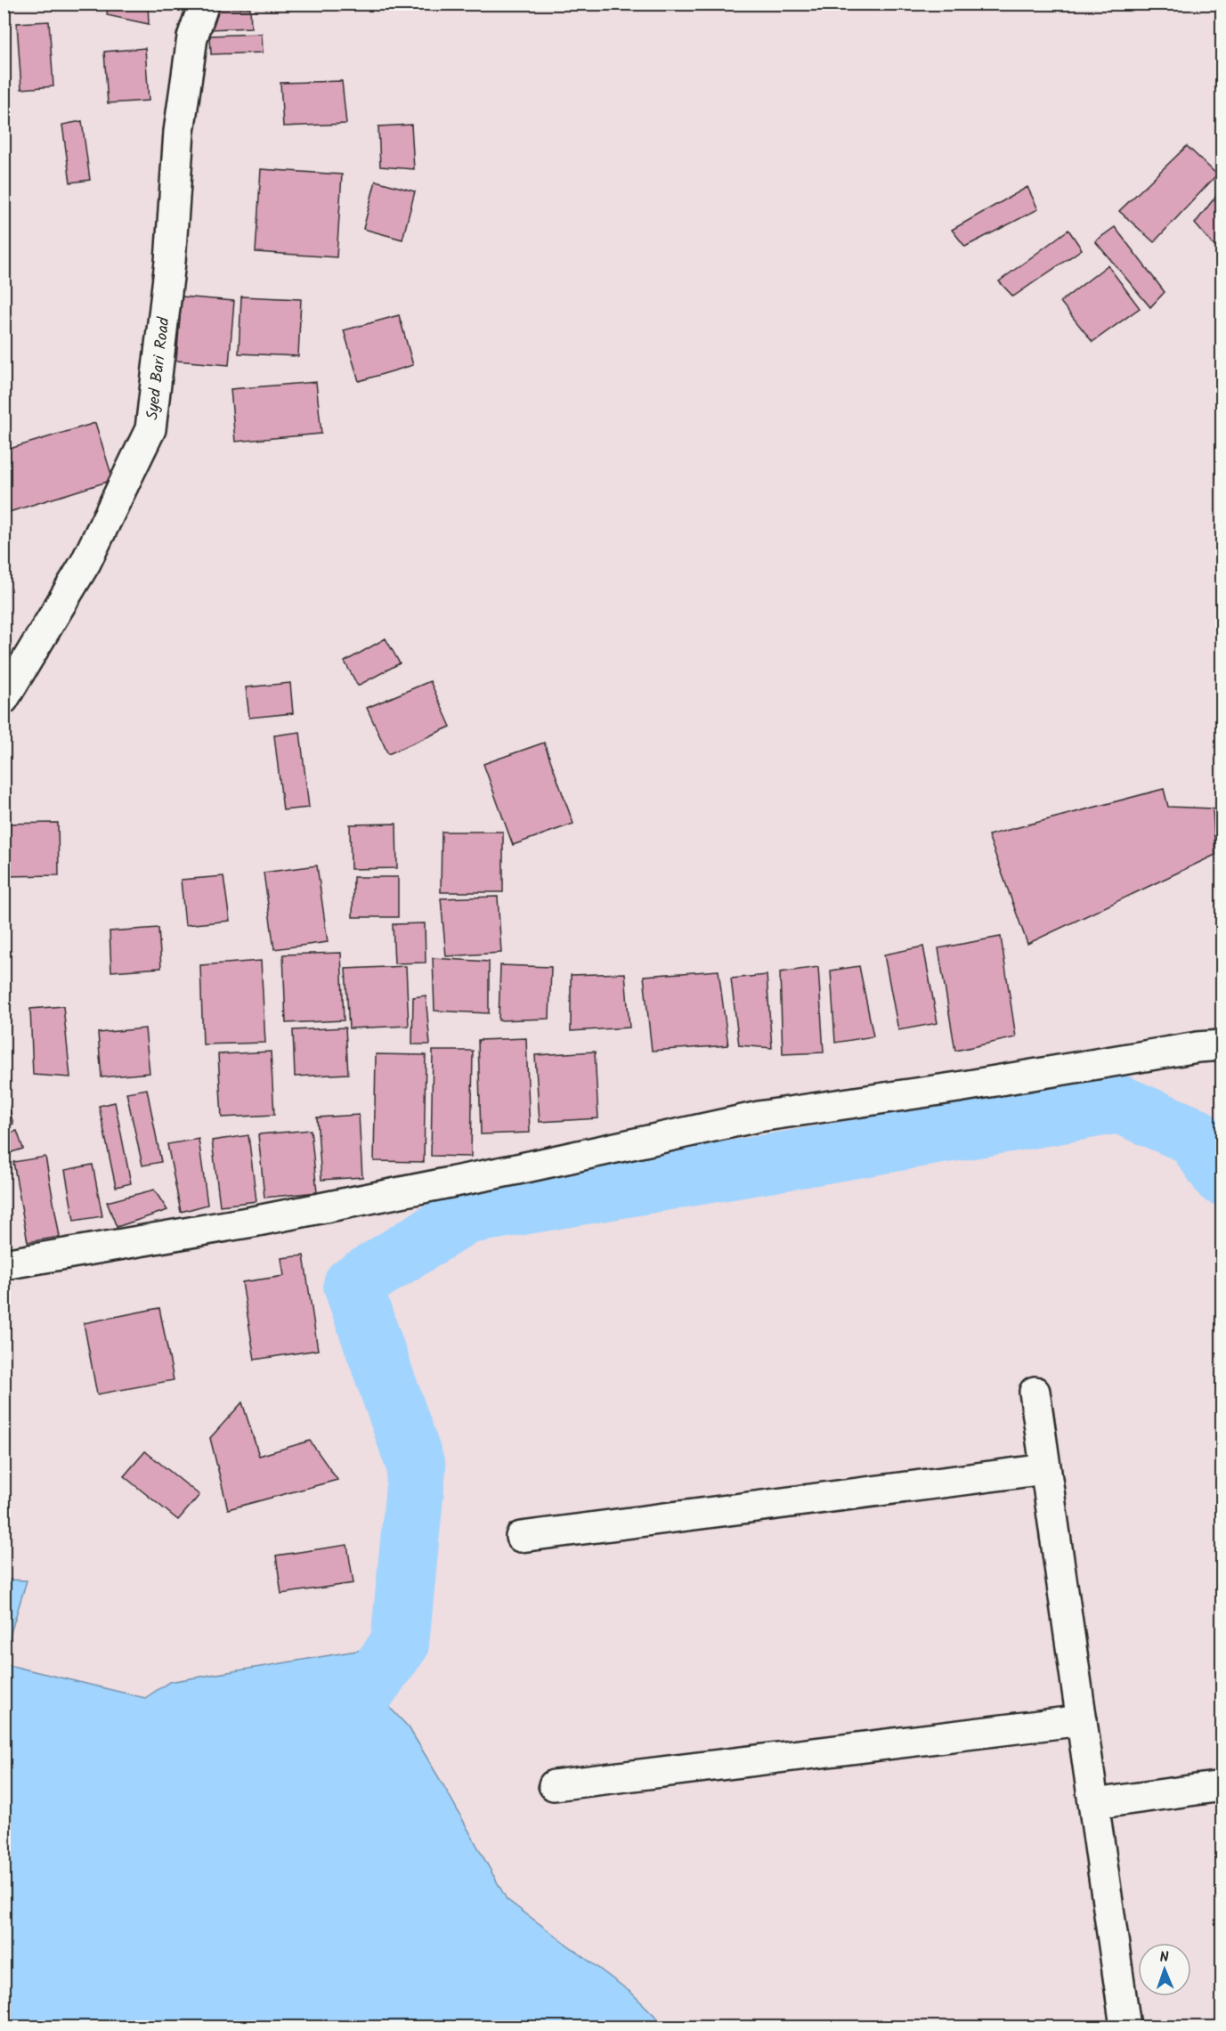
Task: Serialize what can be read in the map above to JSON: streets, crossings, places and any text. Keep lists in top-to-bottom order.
{
  "streets": {
    "street": ["Syed Bari Road"]
  },
  "north": "top"
}
